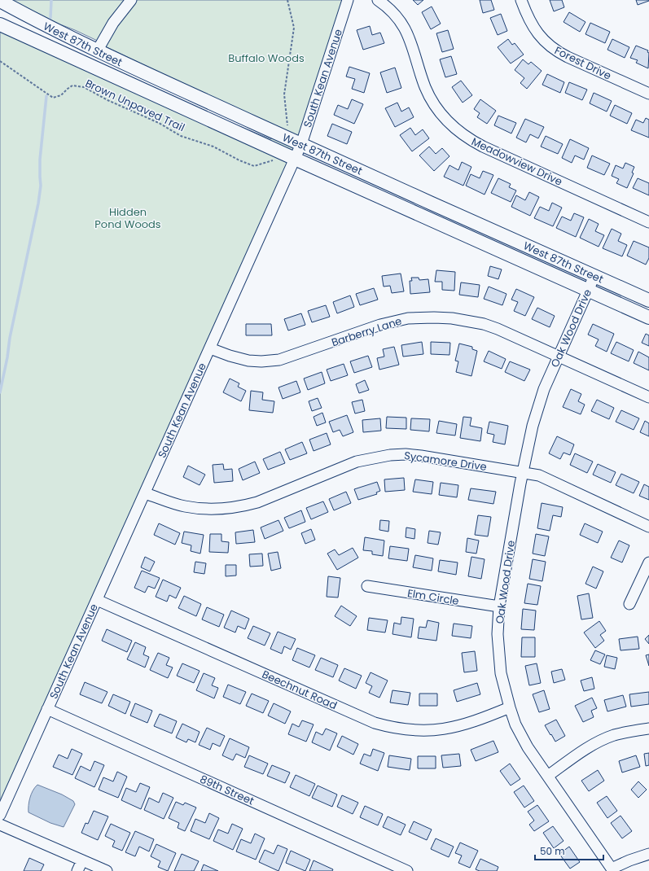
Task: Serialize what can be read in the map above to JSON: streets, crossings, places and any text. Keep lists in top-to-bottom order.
{
  "streets": {
    "main road": ["West 87th Street"],
    "street": [
      "Forest Drive",
      "South Kean Avenue",
      "Meadowview Drive",
      "Oak Wood Drive",
      "Barberry Lane",
      "Sycamore Drive",
      "Elm Circle",
      "Beechnut Road",
      "89th Street"
    ],
    "path": ["Brown Unpaved Trail"]
  },
  "crossings": [
    ["West 87th Street", "South Kean Avenue"],
    ["West 87th Street", "Oak Wood Drive"],
    ["South Kean Avenue", "Barberry Lane"],
    ["South Kean Avenue", "Sycamore Drive"],
    ["South Kean Avenue", "Beechnut Road"],
    ["South Kean Avenue", "89th Street"],
    ["Oak Wood Drive", "Barberry Lane"],
    ["Oak Wood Drive", "Sycamore Drive"],
    ["Oak Wood Drive", "Elm Circle"],
    ["Oak Wood Drive", "Beechnut Road"]
  ],
  "parks": ["Buffalo Woods", "Hidden Pond Woods"],
  "scale_bar": "50 m"
}
